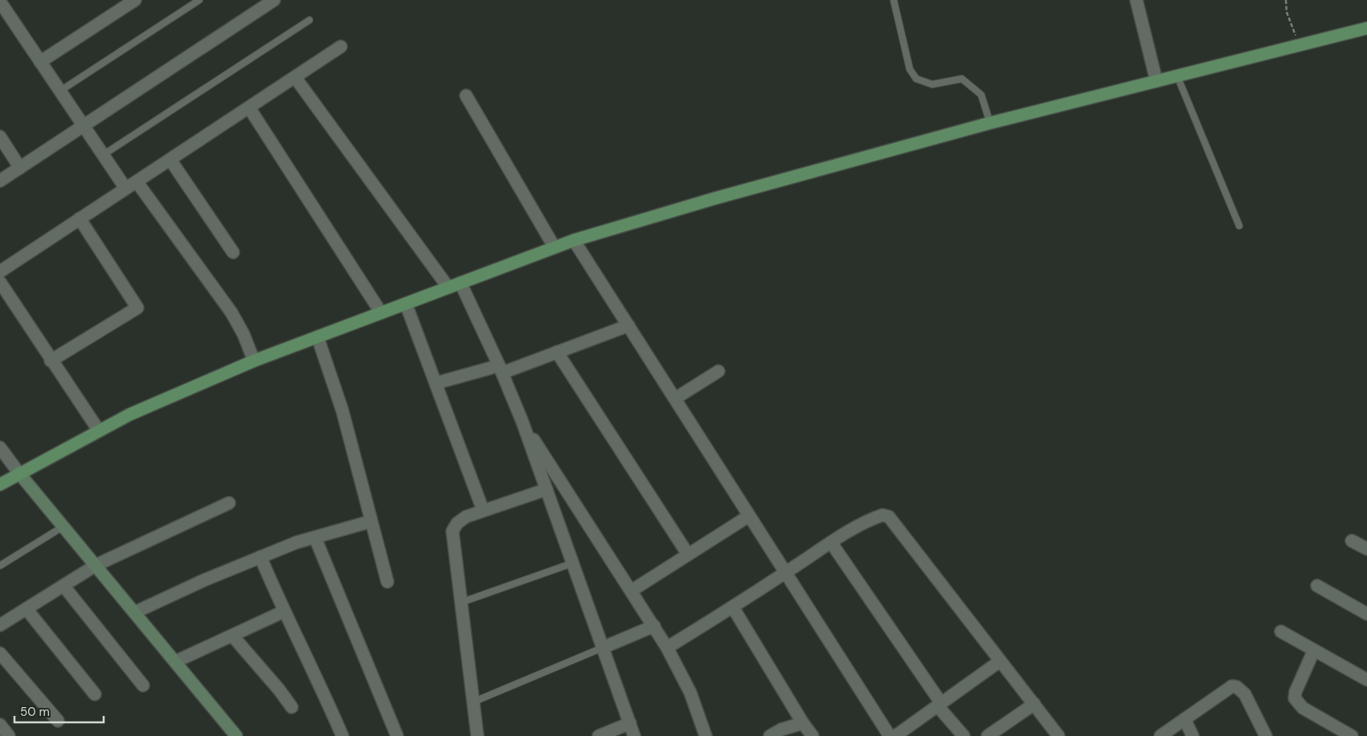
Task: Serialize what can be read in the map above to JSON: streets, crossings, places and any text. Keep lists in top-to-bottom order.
{
  "scale_bar": "50 m"
}
